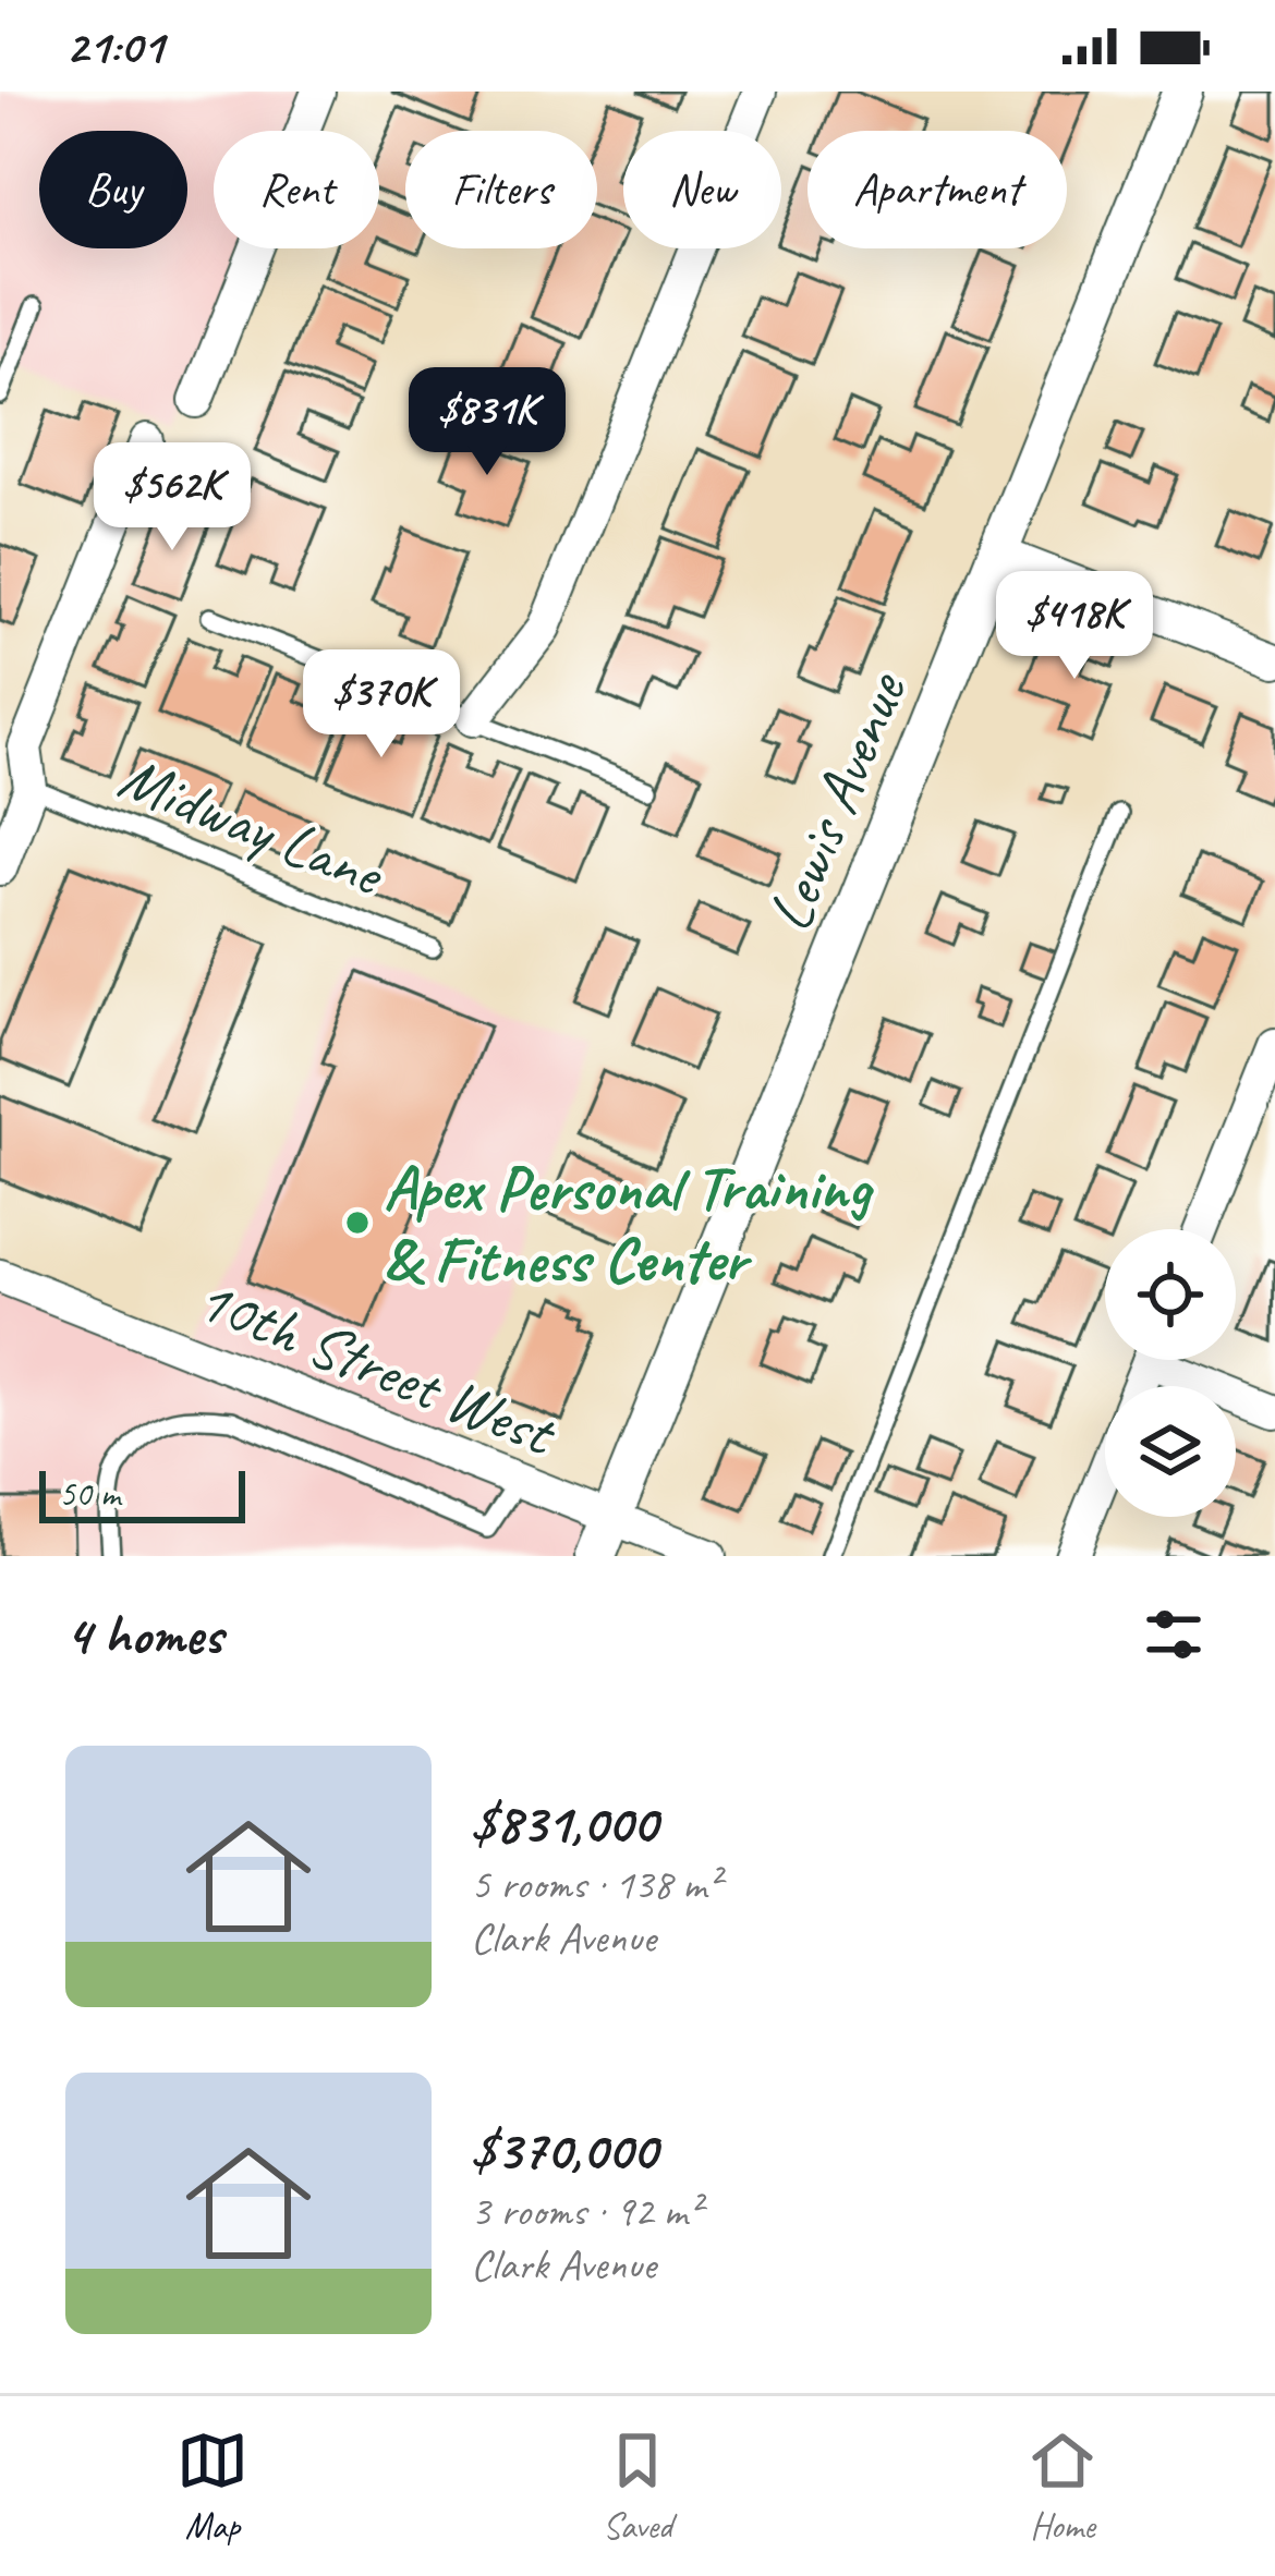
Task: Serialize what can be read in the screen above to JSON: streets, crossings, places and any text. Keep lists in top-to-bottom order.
{
  "streets": {
    "street": ["Lewis Avenue", "10th Street West"],
    "lane": ["Midway Lane"]
  },
  "crossings": [
    ["Lewis Avenue", "10th Street West"]
  ],
  "places": ["Apex Personal Training & Fitness Center"],
  "scale_bar": "50 m",
  "page": {
    "status": "21:01",
    "chip": [
      "Buy",
      "Rent",
      "Filters",
      "New",
      "Apartment"
    ],
    "price": [
      "$831K",
      "$562K",
      "$418K",
      "$370K"
    ],
    "scale": "50 m",
    "heading": "4 homes",
    "list": [
      {
        "name": "$831,000",
        "note": "5 rooms · 138 m² · Clark Avenue"
      },
      {
        "name": "$370,000",
        "note": "3 rooms · 92 m² · Clark Avenue"
      }
    ],
    "tabs": ["Map", "Saved", "Home"]
  }
}
